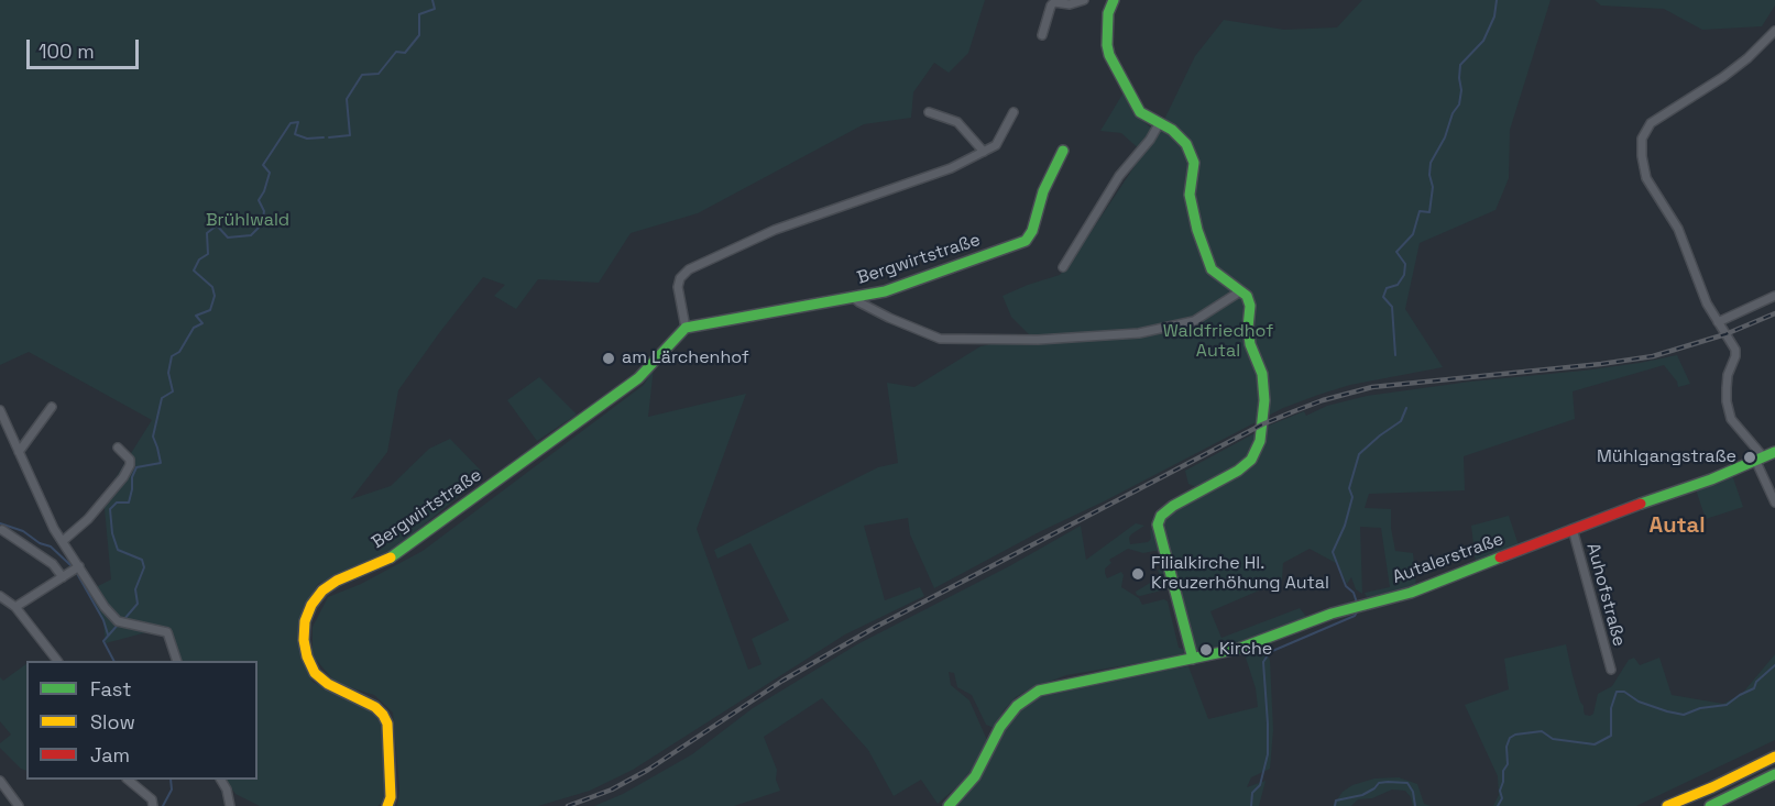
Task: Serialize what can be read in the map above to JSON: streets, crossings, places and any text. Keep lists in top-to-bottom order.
{
  "streets": {
    "main road": ["Bergwirtstraße", "Autalerstraße"],
    "street": ["Auhofstraße"]
  },
  "crossings": [
    ["Autalerstraße", "Auhofstraße"]
  ],
  "districts": ["Autal"],
  "parks": ["Brühlwald", "Waldfriedhof Autal"],
  "places": [
    "am Lärchenhof",
    "Mühlgangstraße",
    "Filialkirche Hl. Kreuzerhöhung Autal",
    "Kirche"
  ],
  "legend": ["Fast", "Slow", "Jam"],
  "scale_bar": "100 m"
}
